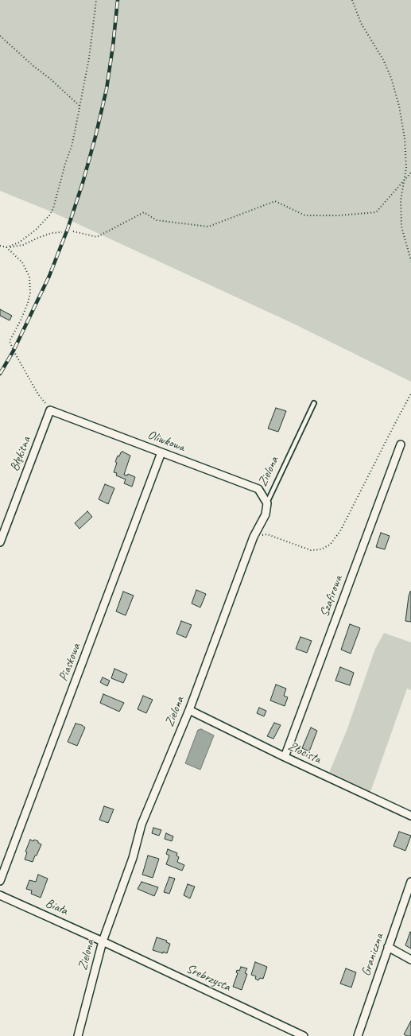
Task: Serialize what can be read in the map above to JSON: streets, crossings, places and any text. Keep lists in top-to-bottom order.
{
  "streets": {
    "street": [
      "Oliwkowa",
      "Błękitna",
      "Zielona",
      "Szafirowa",
      "Piaskowa",
      "Złocista",
      "Biała",
      "Graniczna",
      "Srebrzysta"
    ]
  },
  "crossings": [
    ["Oliwkowa", "Błękitna"],
    ["Oliwkowa", "Zielona"],
    ["Oliwkowa", "Piaskowa"],
    ["Zielona", "Złocista"],
    ["Zielona", "Biała"],
    ["Zielona", "Srebrzysta"],
    ["Szafirowa", "Złocista"],
    ["Biała", "Srebrzysta"]
  ]
}
